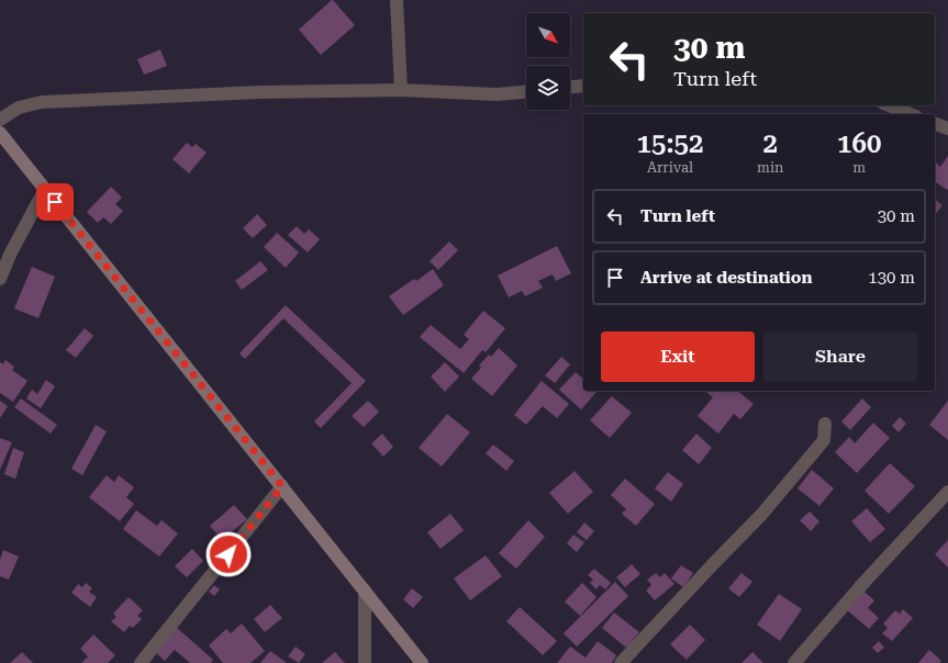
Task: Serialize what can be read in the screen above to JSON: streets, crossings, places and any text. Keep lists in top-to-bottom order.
{
  "north": "bottom right",
  "page": {
    "turn": ["30 m", "Turn left"],
    "eta": [
      "15:52",
      "Arrival",
      "2",
      "min",
      "160",
      "m"
    ],
    "list": [
      {
        "name": "Turn left",
        "value": "30 m"
      },
      {
        "name": "Arrive at destination",
        "value": "130 m"
      }
    ],
    "buttons": ["Exit", "Share"]
  }
}
